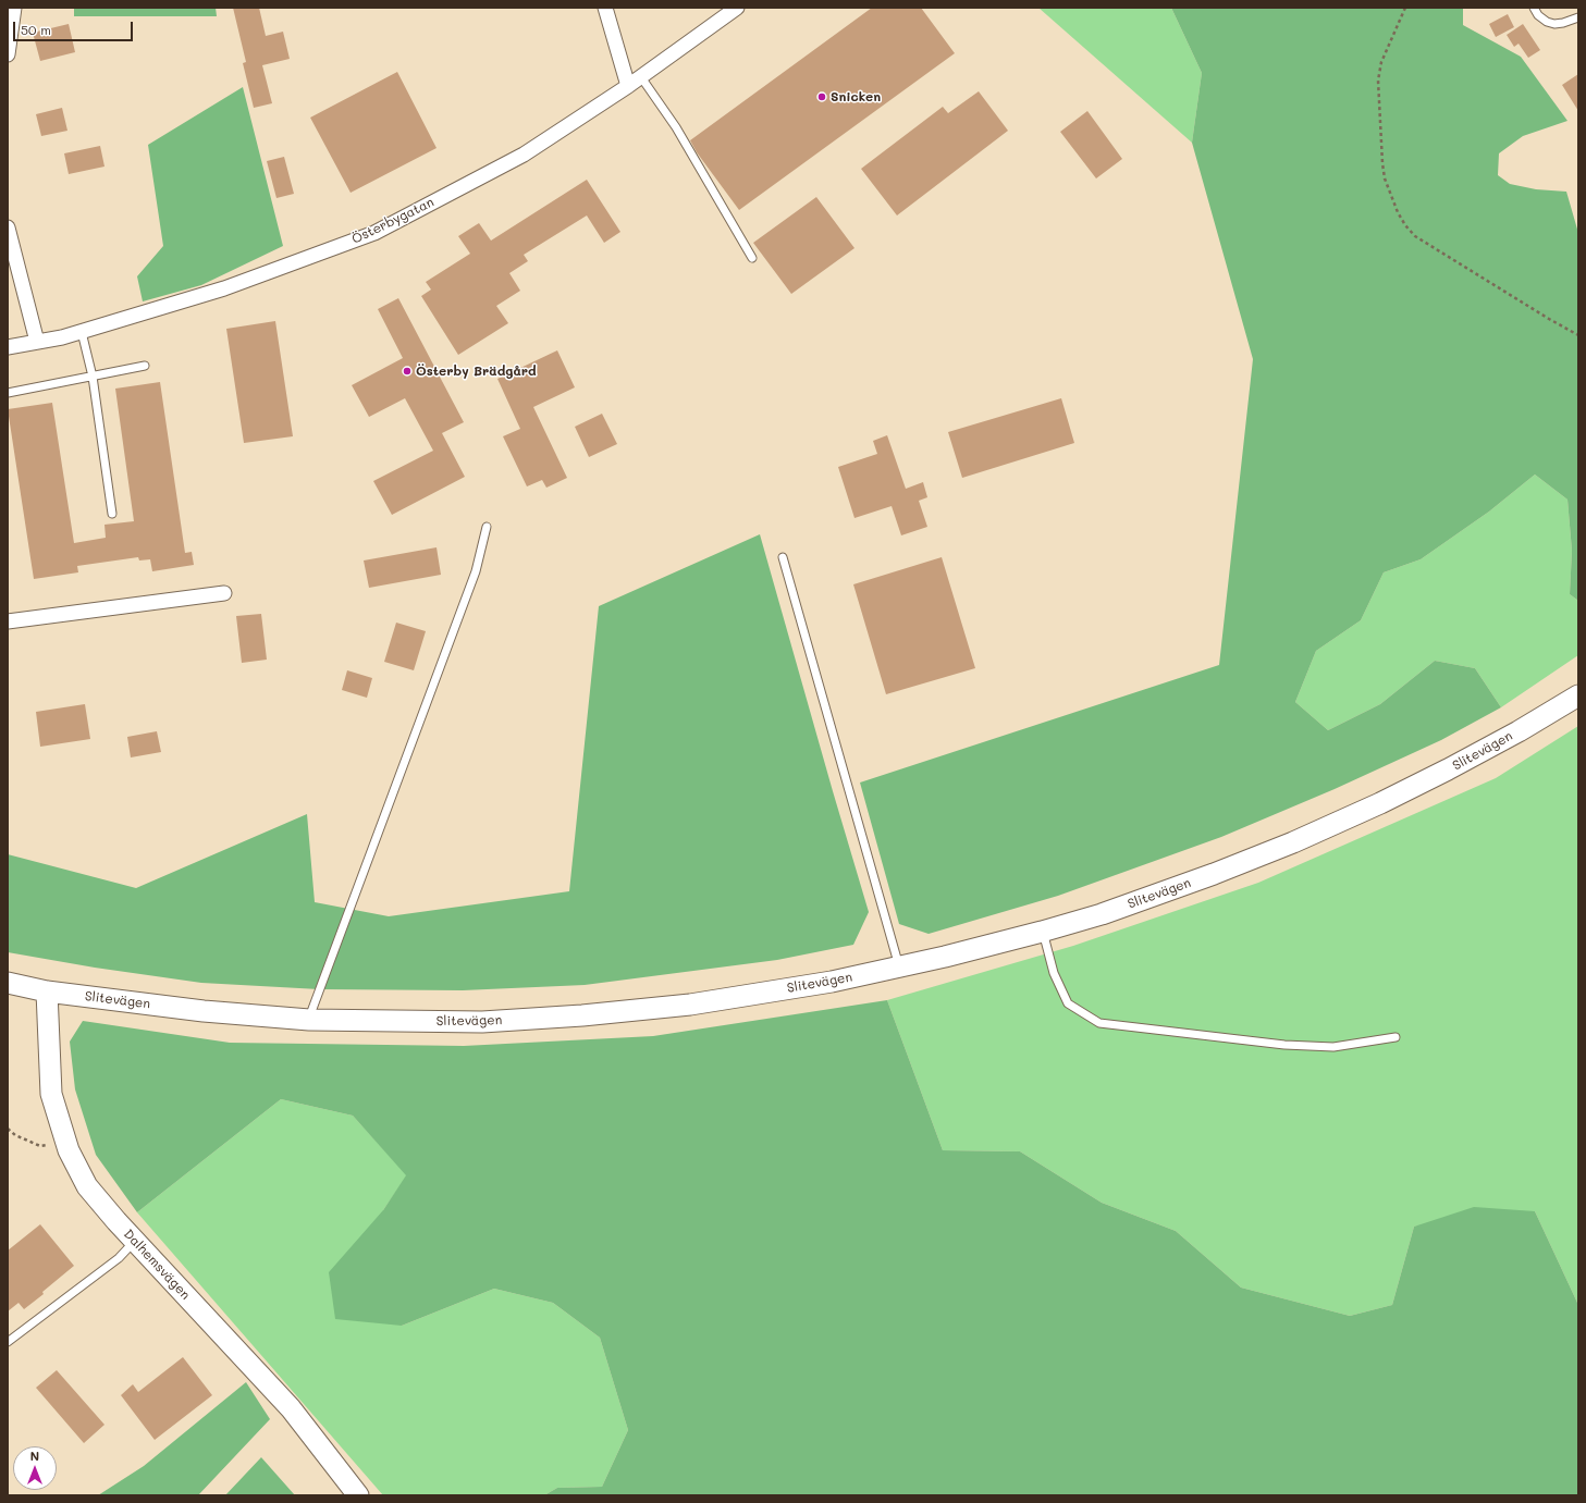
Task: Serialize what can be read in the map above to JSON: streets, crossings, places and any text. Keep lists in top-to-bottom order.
{
  "streets": {
    "main road": ["Slitevägen", "Dalhemsvägen"],
    "street": ["Österbygatan"]
  },
  "crossings": [
    ["Slitevägen", "Dalhemsvägen"]
  ],
  "places": ["Snicken", "Österby Brädgård"],
  "scale_bar": "50 m",
  "north": "top"
}
